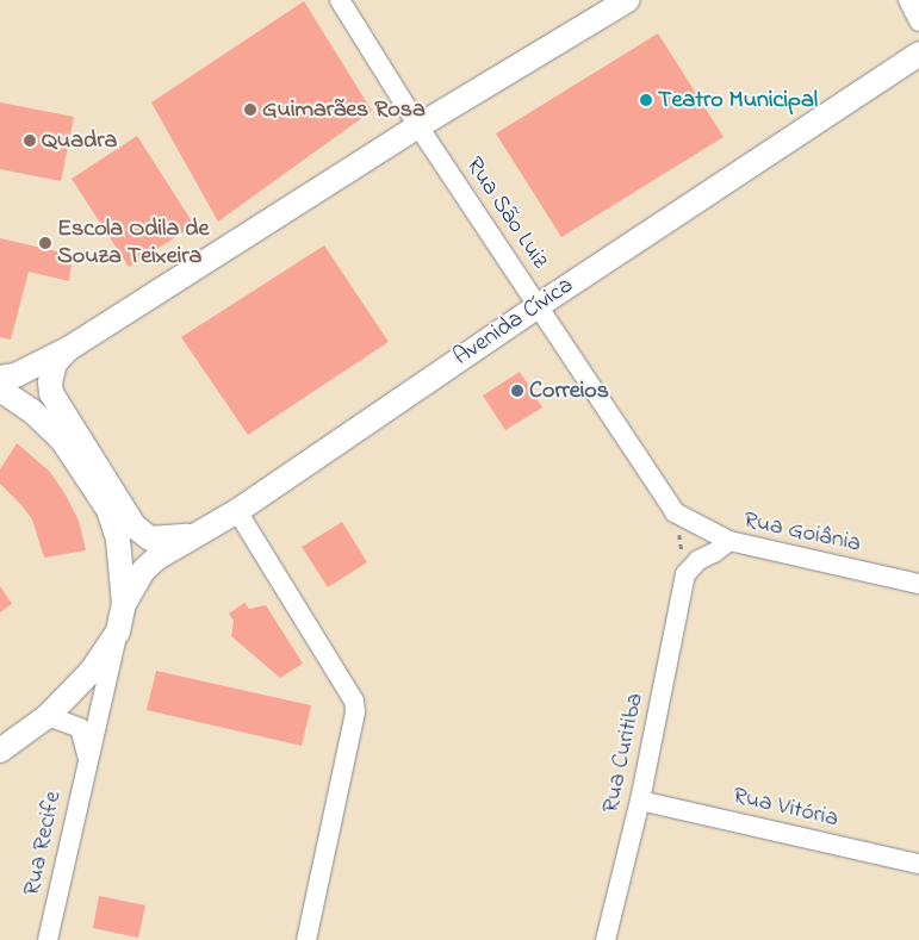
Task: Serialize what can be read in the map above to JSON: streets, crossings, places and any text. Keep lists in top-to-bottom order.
{
  "streets": {
    "street": [
      "Rua São Luiz",
      "Avenida Cívica",
      "Rua Goiânia",
      "Rua Curitiba",
      "Rua Vitória",
      "Rua Recife"
    ]
  },
  "crossings": [
    ["Rua São Luiz", "Avenida Cívica"],
    ["Rua São Luiz", "Rua Goiânia"],
    ["Avenida Cívica", "Rua Recife"],
    ["Rua Goiânia", "Rua Curitiba"],
    ["Rua Curitiba", "Rua Vitória"]
  ],
  "places": [
    "Teatro Municipal",
    "Guimarães Rosa",
    "Quadra",
    "Escola Odila de Souza Teixeira",
    "Correios"
  ]
}
